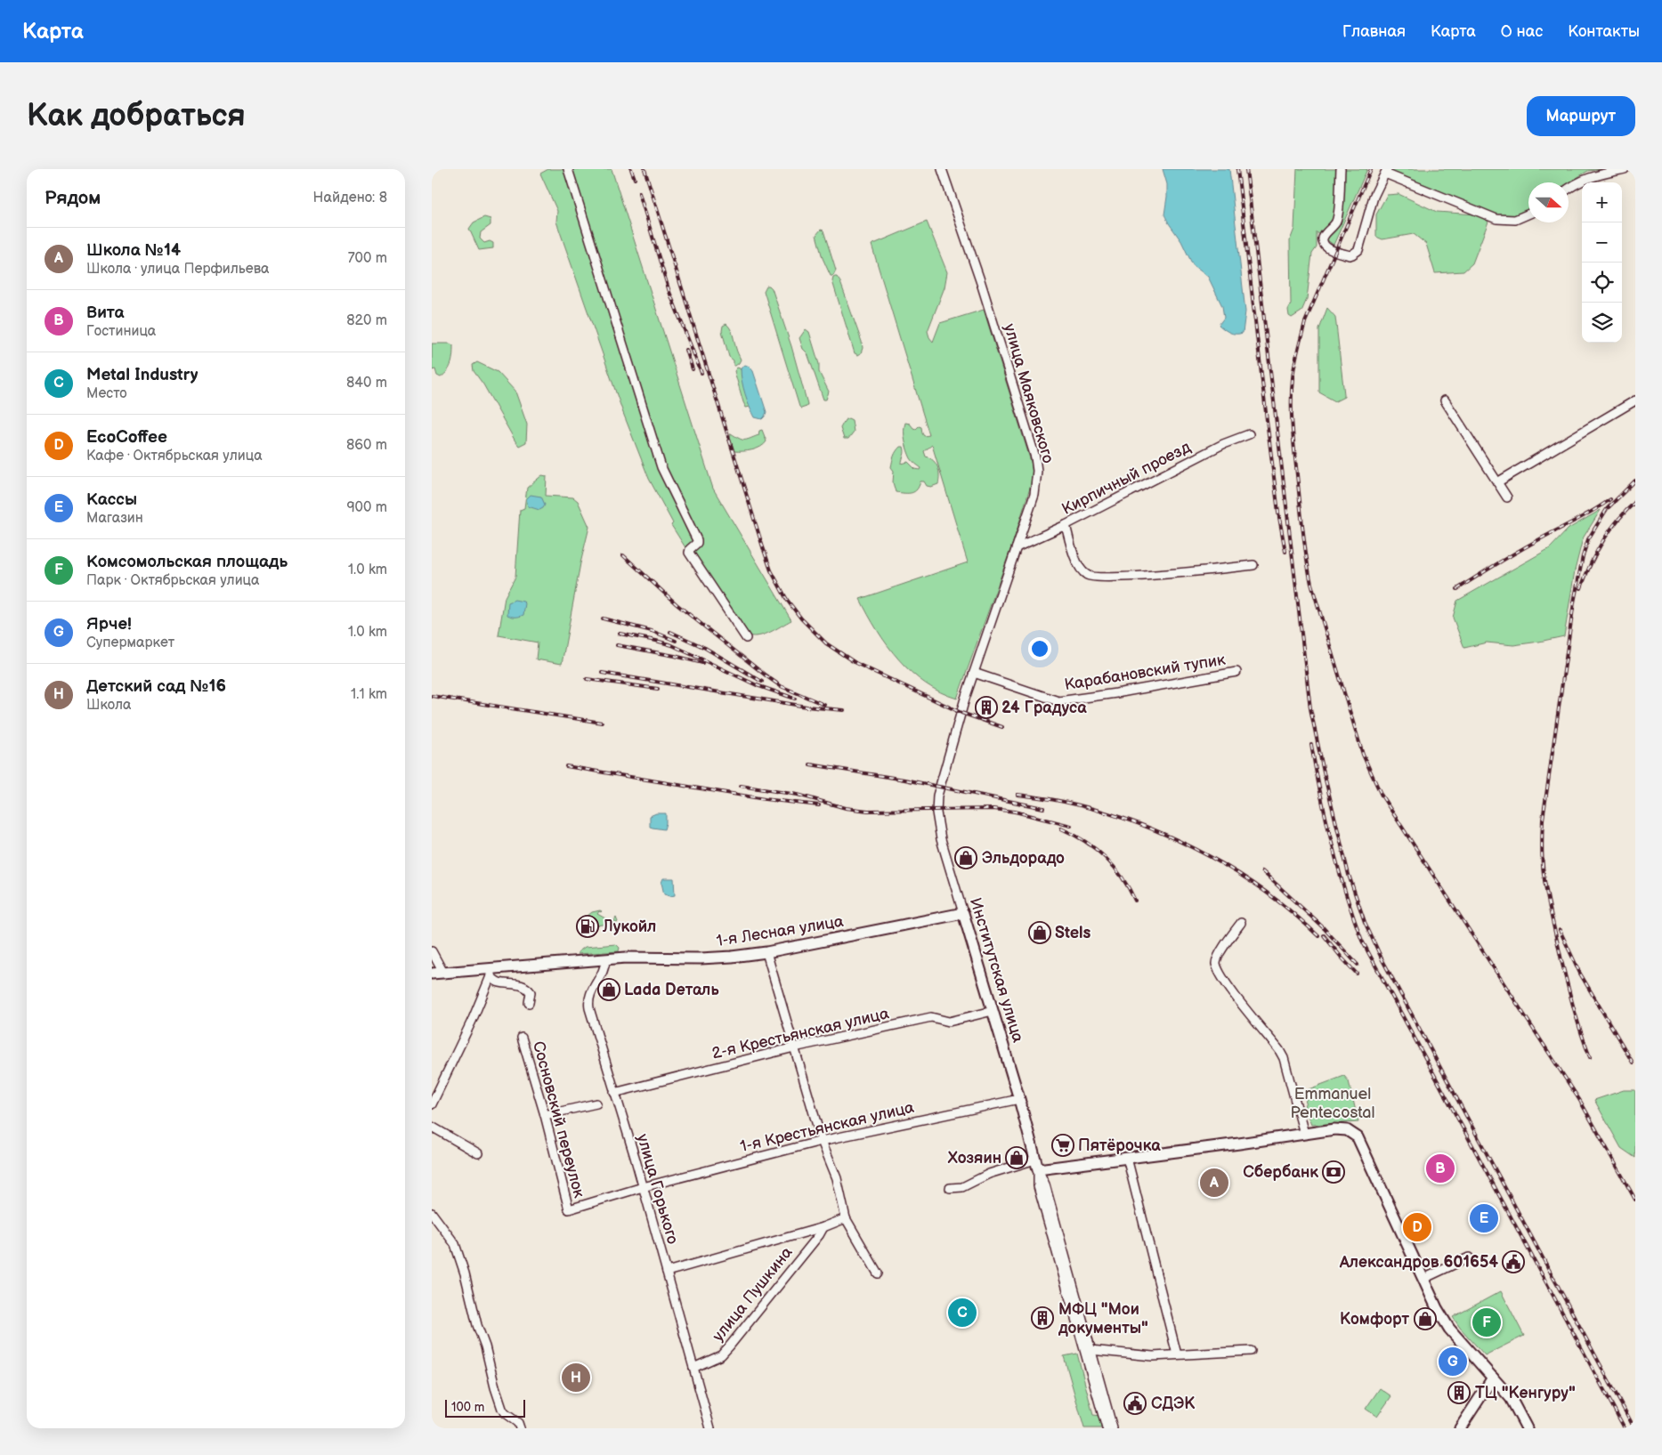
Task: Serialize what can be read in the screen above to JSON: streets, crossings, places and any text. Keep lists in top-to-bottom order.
{
  "streets": {
    "main road": ["1-я Лесная улица", "Институтская улица"],
    "street": [
      "улица Маяковского",
      "Кирпичный проезд",
      "Карабановский тупик",
      "2-я Крестьянская улица",
      "Сосновский переулок",
      "1-я Крестьянская улица",
      "улица Горького",
      "улица Пушкина"
    ]
  },
  "crossings": [
    ["улица Маяковского", "Кирпичный проезд"],
    ["улица Маяковского", "Карабановский тупик"],
    ["улица Маяковского", "Институтская улица"],
    ["1-я Лесная улица", "Институтская улица"],
    ["1-я Лесная улица", "улица Горького"],
    ["Институтская улица", "2-я Крестьянская улица"],
    ["Институтская улица", "1-я Крестьянская улица"],
    ["2-я Крестьянская улица", "улица Горького"],
    ["Сосновский переулок", "1-я Крестьянская улица"],
    ["1-я Крестьянская улица", "улица Горького"],
    ["улица Горького", "улица Пушкина"]
  ],
  "parks": ["Emmanuel Pentecostal"],
  "places": {
    "building": ["24 Градуса", "МФЦ \"Мои документы\"", "ТЦ \"Кенгуру\""],
    "shop": [
      "Эльдорадо",
      "Stels",
      "Lada Dеталь",
      "Хозяин",
      "Комфорт"
    ],
    "fuel station": ["Лукойл"],
    "supermarket": ["Пятёрочка"],
    "bank": ["Сбербанк"],
    "public building": ["Александров 601654", "СДЭК"]
  },
  "scale_bar": "100 m",
  "north": "right",
  "page": {
    "header": "Карта",
    "nav": [
      "Главная",
      "Карта",
      "О нас",
      "Контакты"
    ],
    "buttons": "Маршрут",
    "title": "Как добраться",
    "heading": ["Рядом", "Найдено: 8"],
    "map_buttons": ["+", "−"],
    "list": [
      {
        "mark": "A",
        "name": "Школа №14",
        "note": "Школа · улица Перфильева",
        "value": "700 m"
      },
      {
        "mark": "B",
        "name": "Вита",
        "note": "Гостиница",
        "value": "820 m"
      },
      {
        "mark": "C",
        "name": "Metal Industry",
        "note": "Место",
        "value": "840 m"
      },
      {
        "mark": "D",
        "name": "EcoCoffee",
        "note": "Кафе · Октябрьская улица",
        "value": "860 m"
      },
      {
        "mark": "E",
        "name": "Кассы",
        "note": "Магазин",
        "value": "900 m"
      },
      {
        "mark": "F",
        "name": "Комсомольская площадь",
        "note": "Парк · Октябрьская улица",
        "value": "1.0 km"
      },
      {
        "mark": "G",
        "name": "Ярче!",
        "note": "Супермаркет",
        "value": "1.0 km"
      },
      {
        "mark": "H",
        "name": "Детский сад №16",
        "note": "Школа",
        "value": "1.1 km"
      }
    ],
    "pins": [
      "B",
      "A",
      "E",
      "D",
      "C",
      "F",
      "G",
      "H"
    ],
    "scale": "100 m"
  }
}
